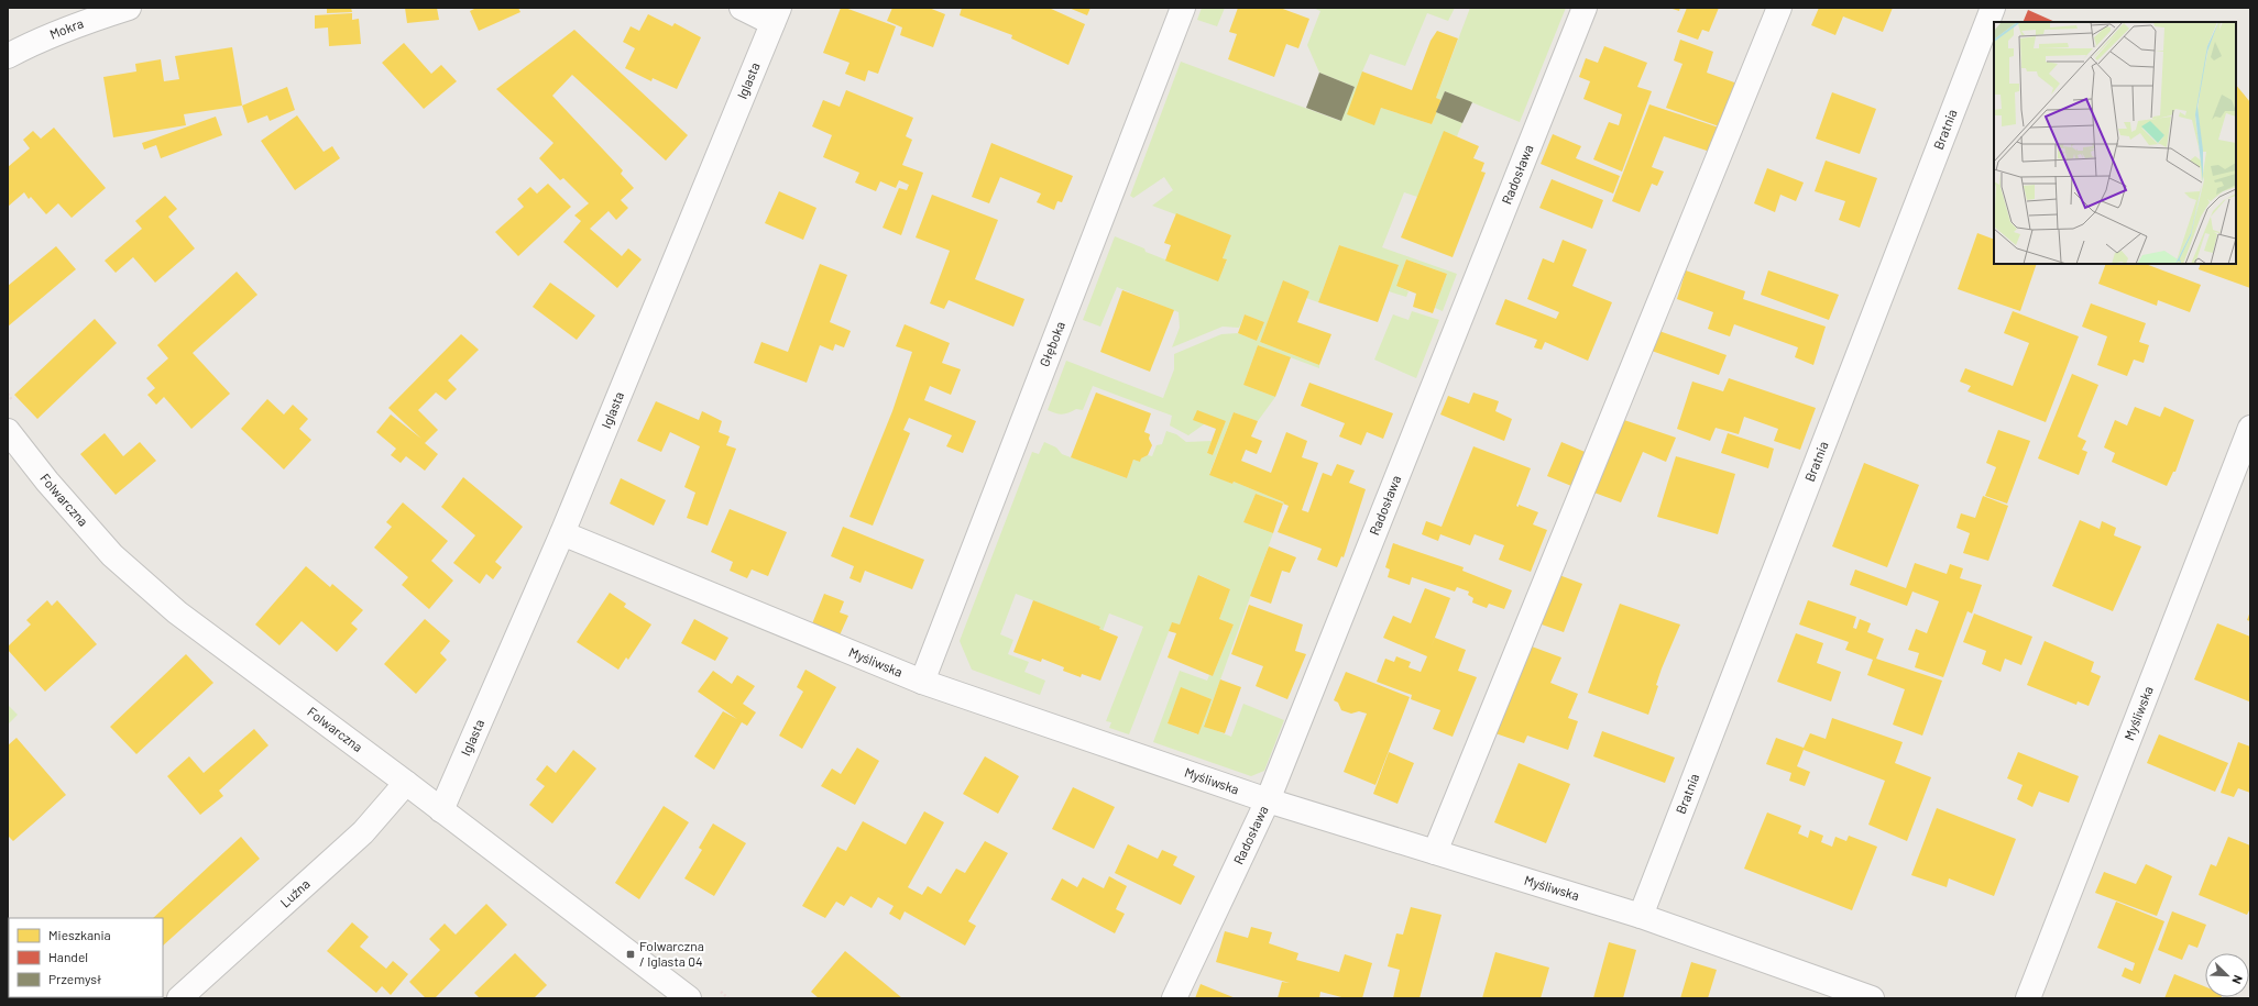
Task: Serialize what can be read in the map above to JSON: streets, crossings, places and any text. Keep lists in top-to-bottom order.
{
  "streets": {
    "street": [
      "Mokra",
      "Iglasta",
      "Bratnia",
      "Radosława",
      "Głęboka",
      "Folwarczna",
      "Myśliwska",
      "Luźna"
    ]
  },
  "crossings": [
    ["Iglasta", "Folwarczna"],
    ["Iglasta", "Myśliwska"],
    ["Bratnia", "Myśliwska"],
    ["Radosława", "Myśliwska"],
    ["Głęboka", "Myśliwska"],
    ["Folwarczna", "Luźna"]
  ],
  "places": {
    "transit": ["Folwarczna / Iglasta 04"]
  },
  "legend": ["Mieszkania", "Handel", "Przemysł"],
  "north": "bottom right"
}
